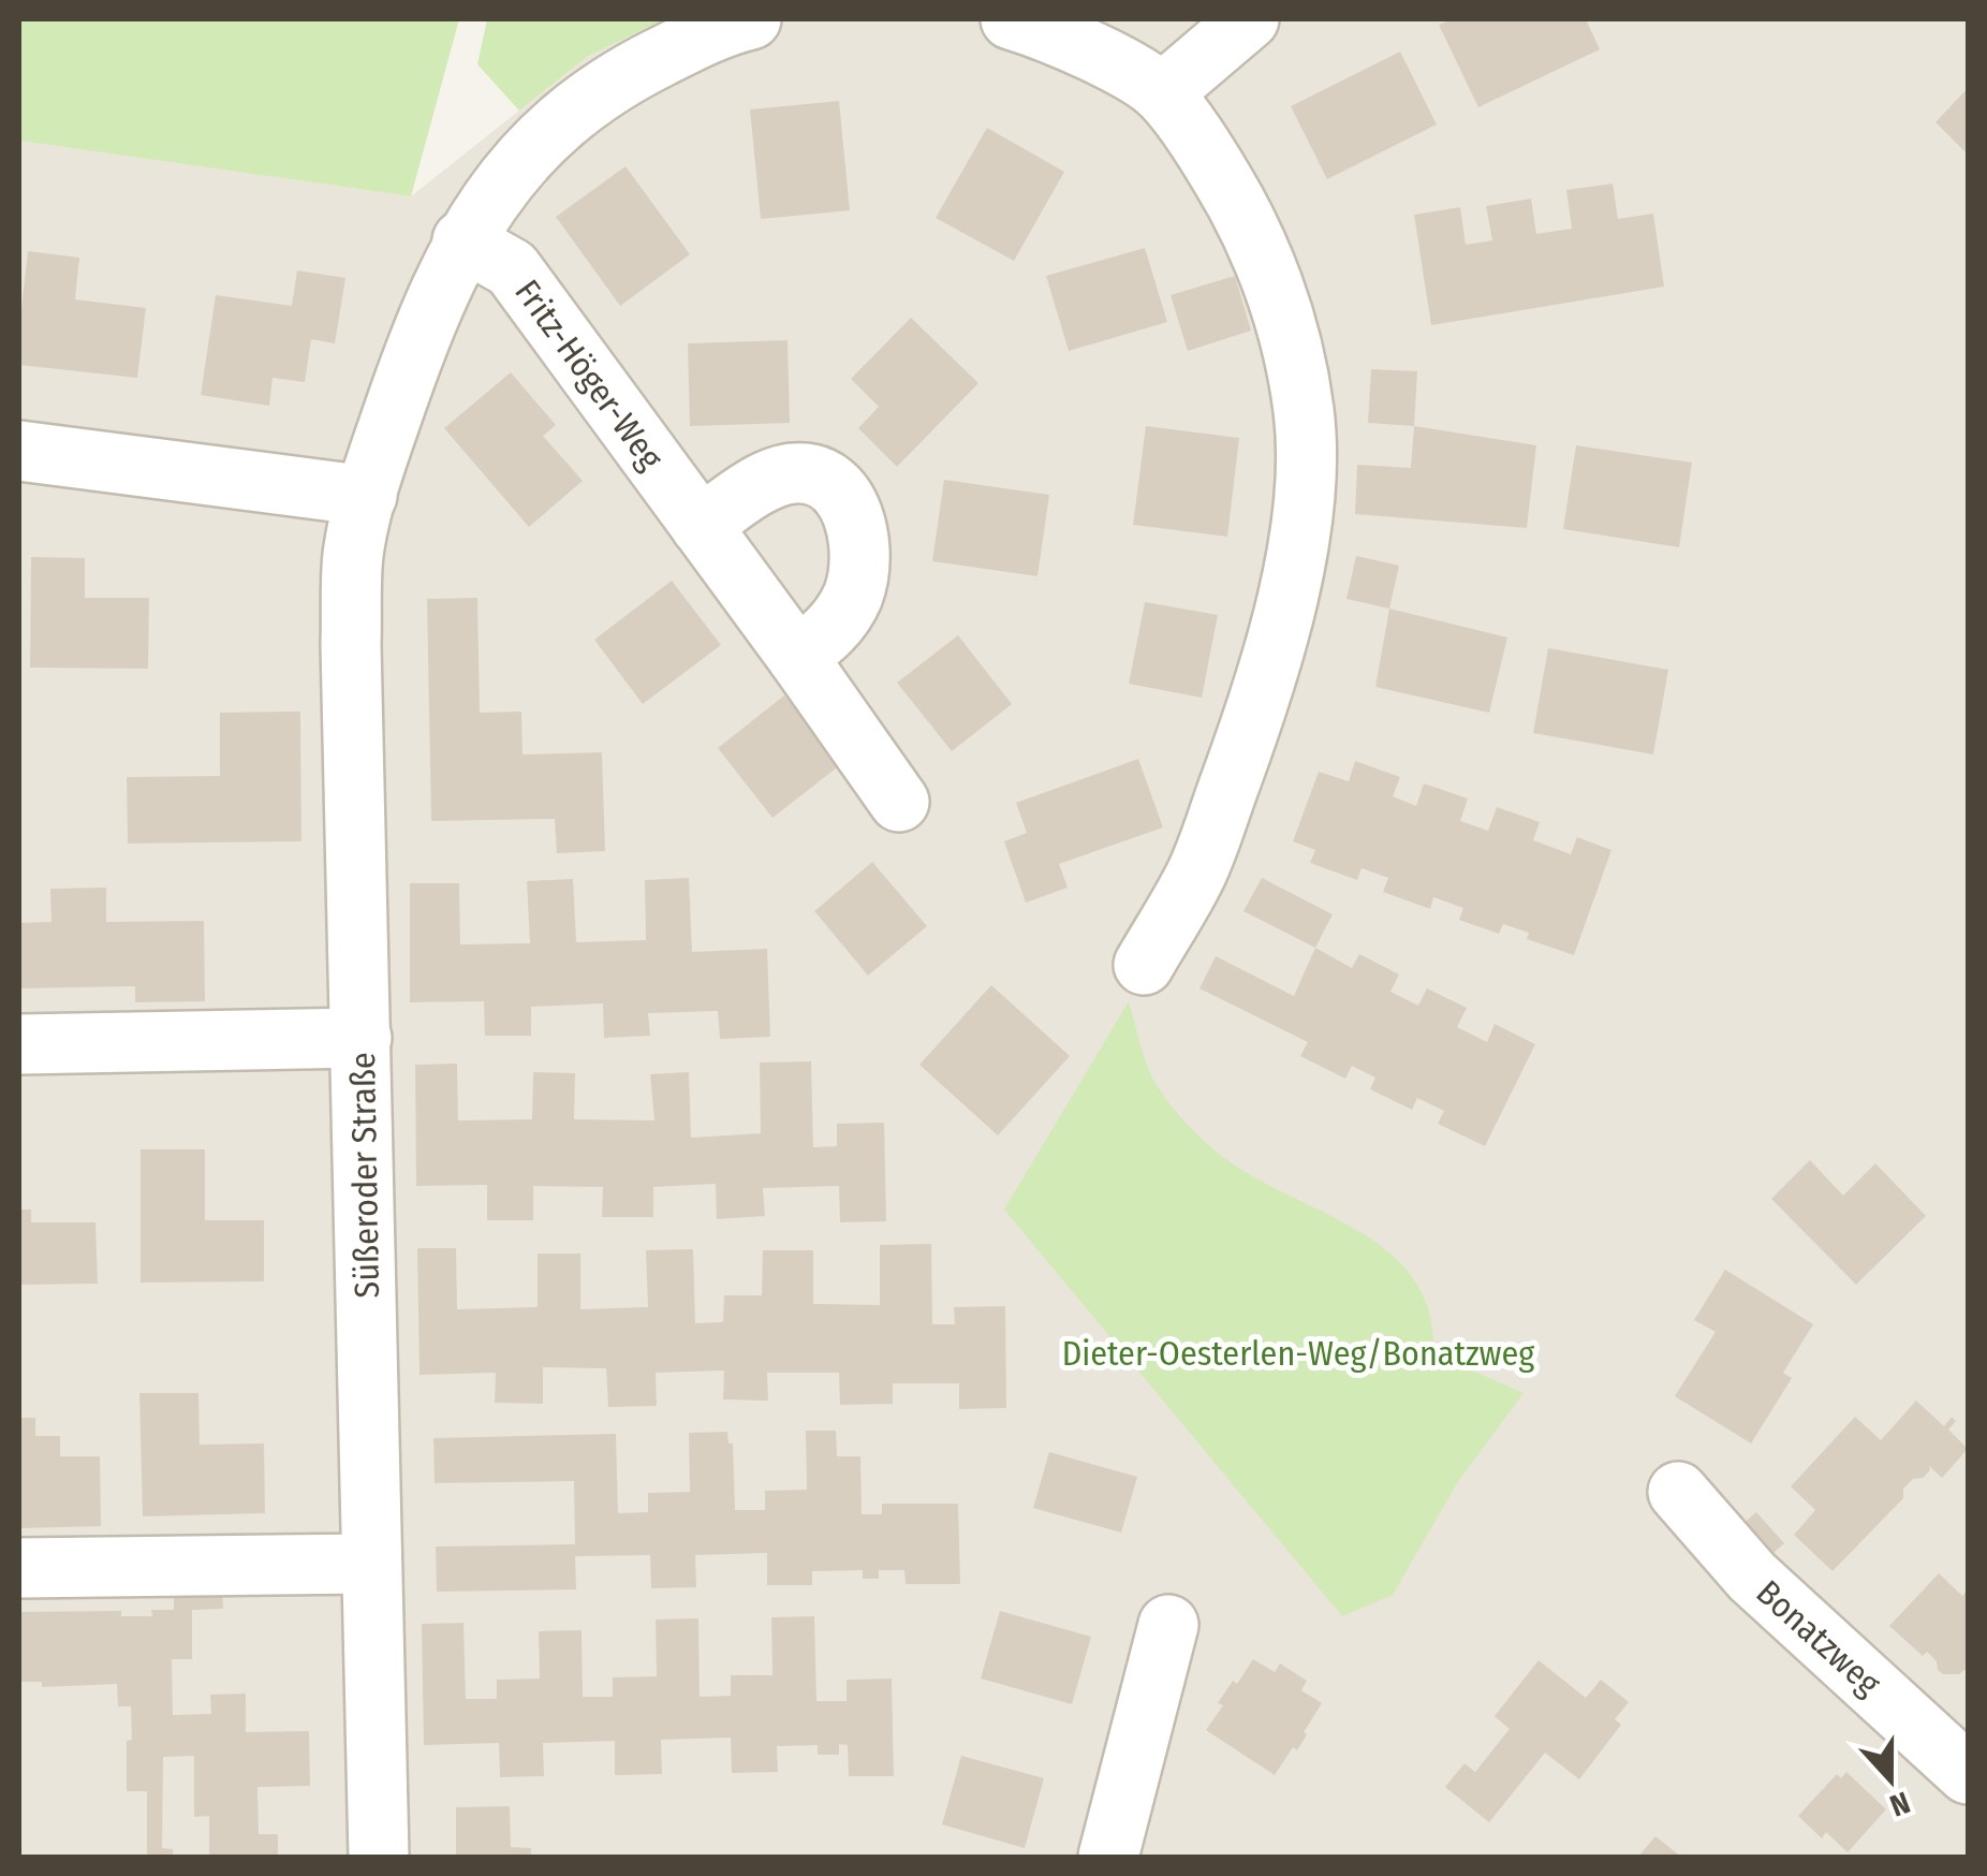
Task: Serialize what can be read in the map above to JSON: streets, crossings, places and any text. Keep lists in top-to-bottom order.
{
  "streets": {
    "street": ["Fritz-Höger-Weg", "Süßeroder Straße", "Bonatzweg"]
  },
  "crossings": [
    ["Fritz-Höger-Weg", "Süßeroder Straße"]
  ],
  "parks": ["Dieter-Oesterlen-Weg/Bonatzweg"],
  "north": "bottom"
}
